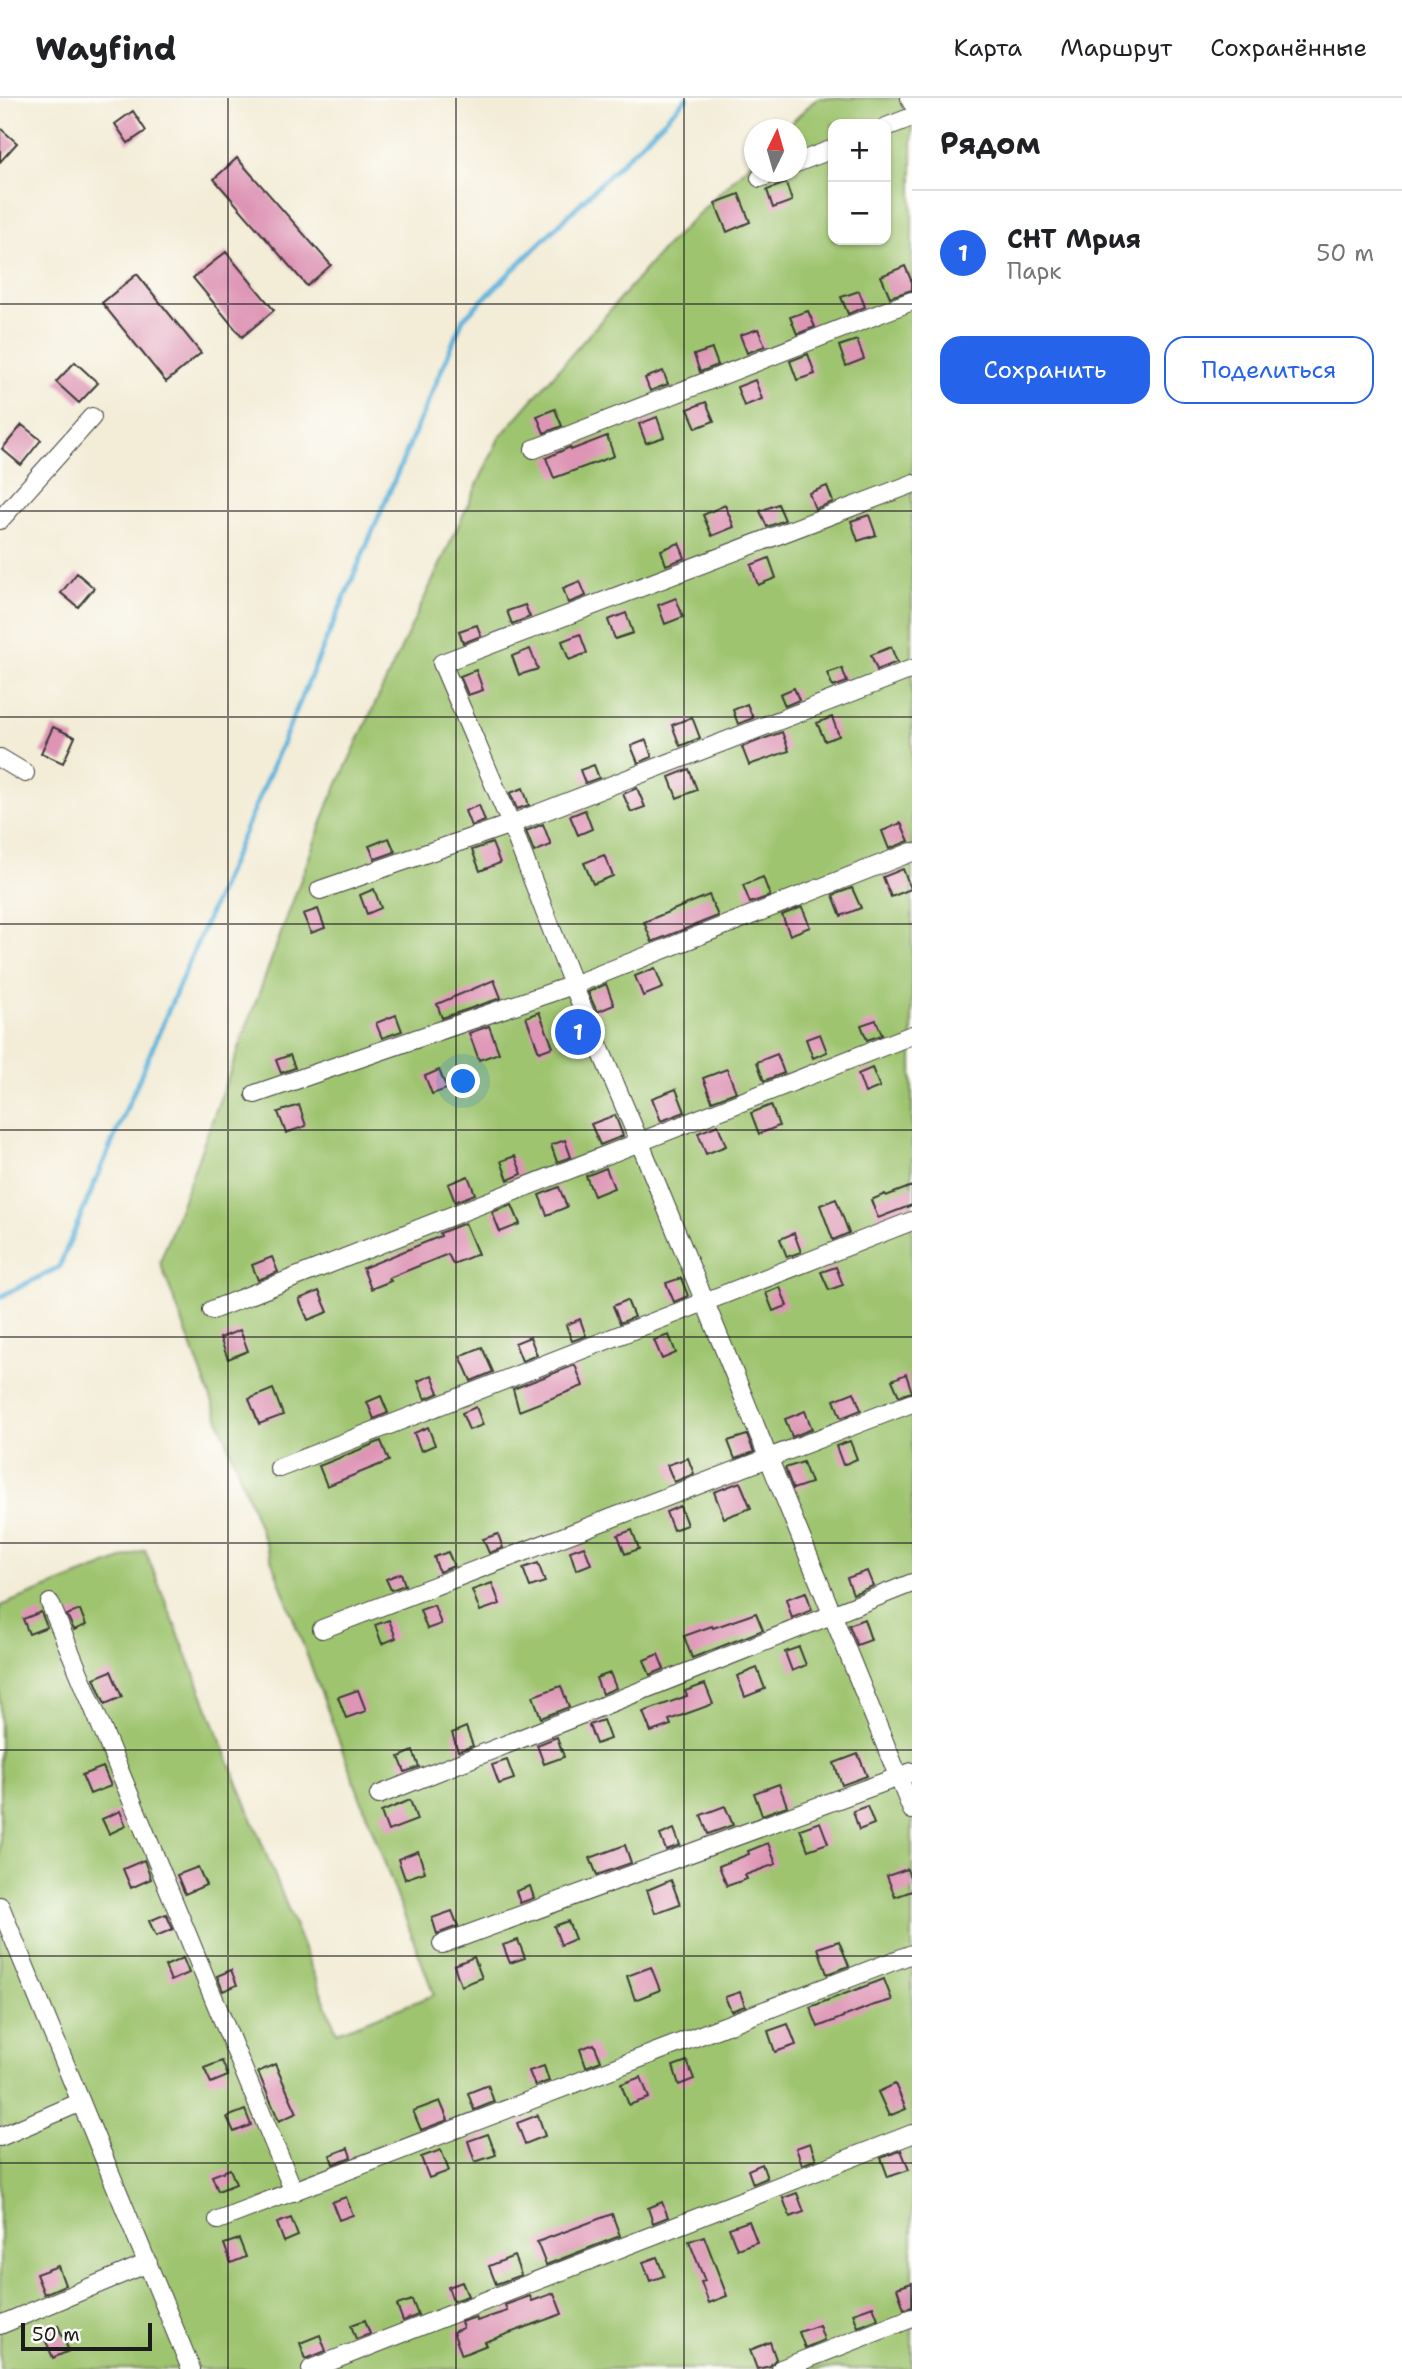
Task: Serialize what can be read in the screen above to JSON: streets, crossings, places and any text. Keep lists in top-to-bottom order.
{
  "scale_bar": "50 m",
  "north": "top",
  "page": {
    "header": "Wayfind",
    "nav": ["Карта", "Маршрут", "Сохранённые"],
    "heading": "Рядом",
    "map_buttons": ["+", "−"],
    "list": [
      {
        "mark": "1",
        "name": "СНТ Мрия",
        "note": "Парк",
        "value": "50 m"
      }
    ],
    "buttons": ["Сохранить", "Поделиться"],
    "pins": "1",
    "scale": "50 m"
  }
}
